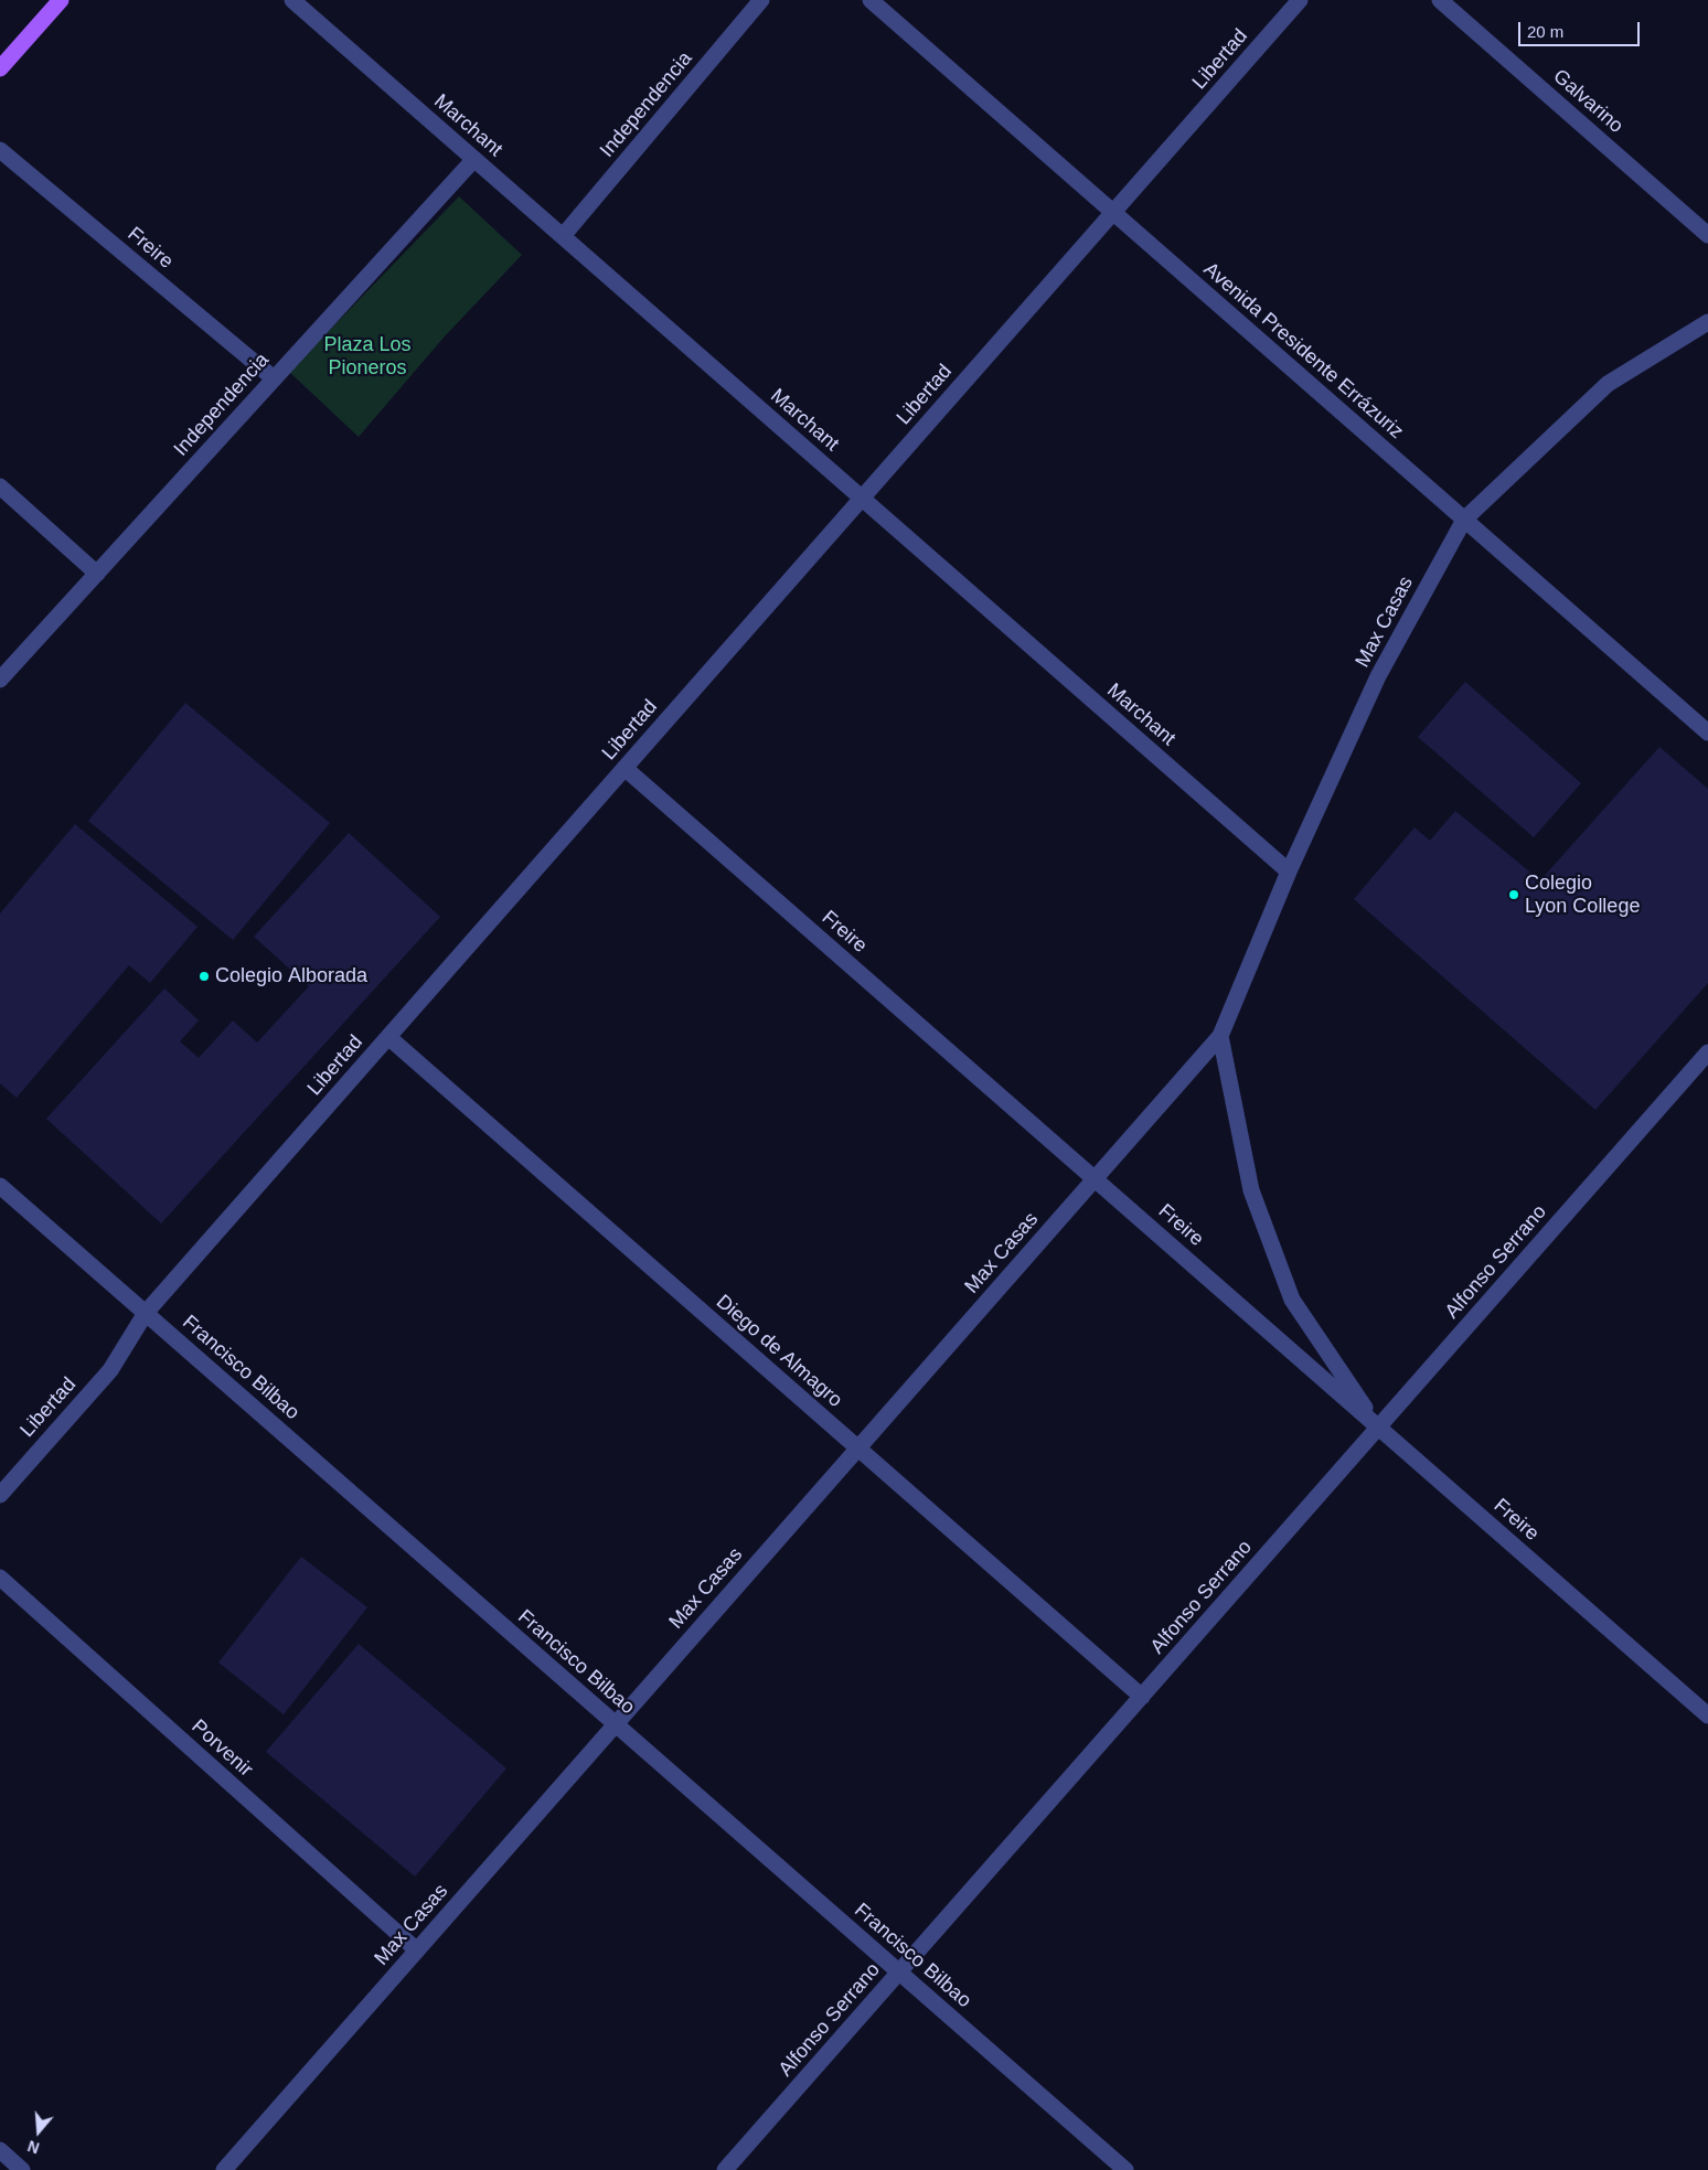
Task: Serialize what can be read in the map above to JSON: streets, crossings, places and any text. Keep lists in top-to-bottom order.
{
  "streets": {
    "street": [
      "Libertad",
      "Galvarino",
      "Independencia",
      "Marchant",
      "Freire",
      "Avenida Presidente Errázuriz",
      "Max Casas",
      "Alfonso Serrano",
      "Diego de Almagro",
      "Francisco Bilbao",
      "Porvenir"
    ]
  },
  "crossings": [
    ["Libertad", "Marchant"],
    ["Libertad", "Freire"],
    ["Libertad", "Avenida Presidente Errázuriz"],
    ["Libertad", "Diego de Almagro"],
    ["Libertad", "Francisco Bilbao"],
    ["Independencia", "Marchant"],
    ["Independencia", "Freire"],
    ["Marchant", "Max Casas"],
    ["Freire", "Max Casas"],
    ["Freire", "Alfonso Serrano"],
    ["Avenida Presidente Errázuriz", "Max Casas"],
    ["Max Casas", "Diego de Almagro"],
    ["Max Casas", "Francisco Bilbao"],
    ["Max Casas", "Porvenir"],
    ["Alfonso Serrano", "Diego de Almagro"],
    ["Alfonso Serrano", "Francisco Bilbao"]
  ],
  "parks": ["Plaza Los Pioneros"],
  "places": ["Colegio Lyon College", "Colegio Alborada"],
  "scale_bar": "20 m",
  "north": "bottom"
}
